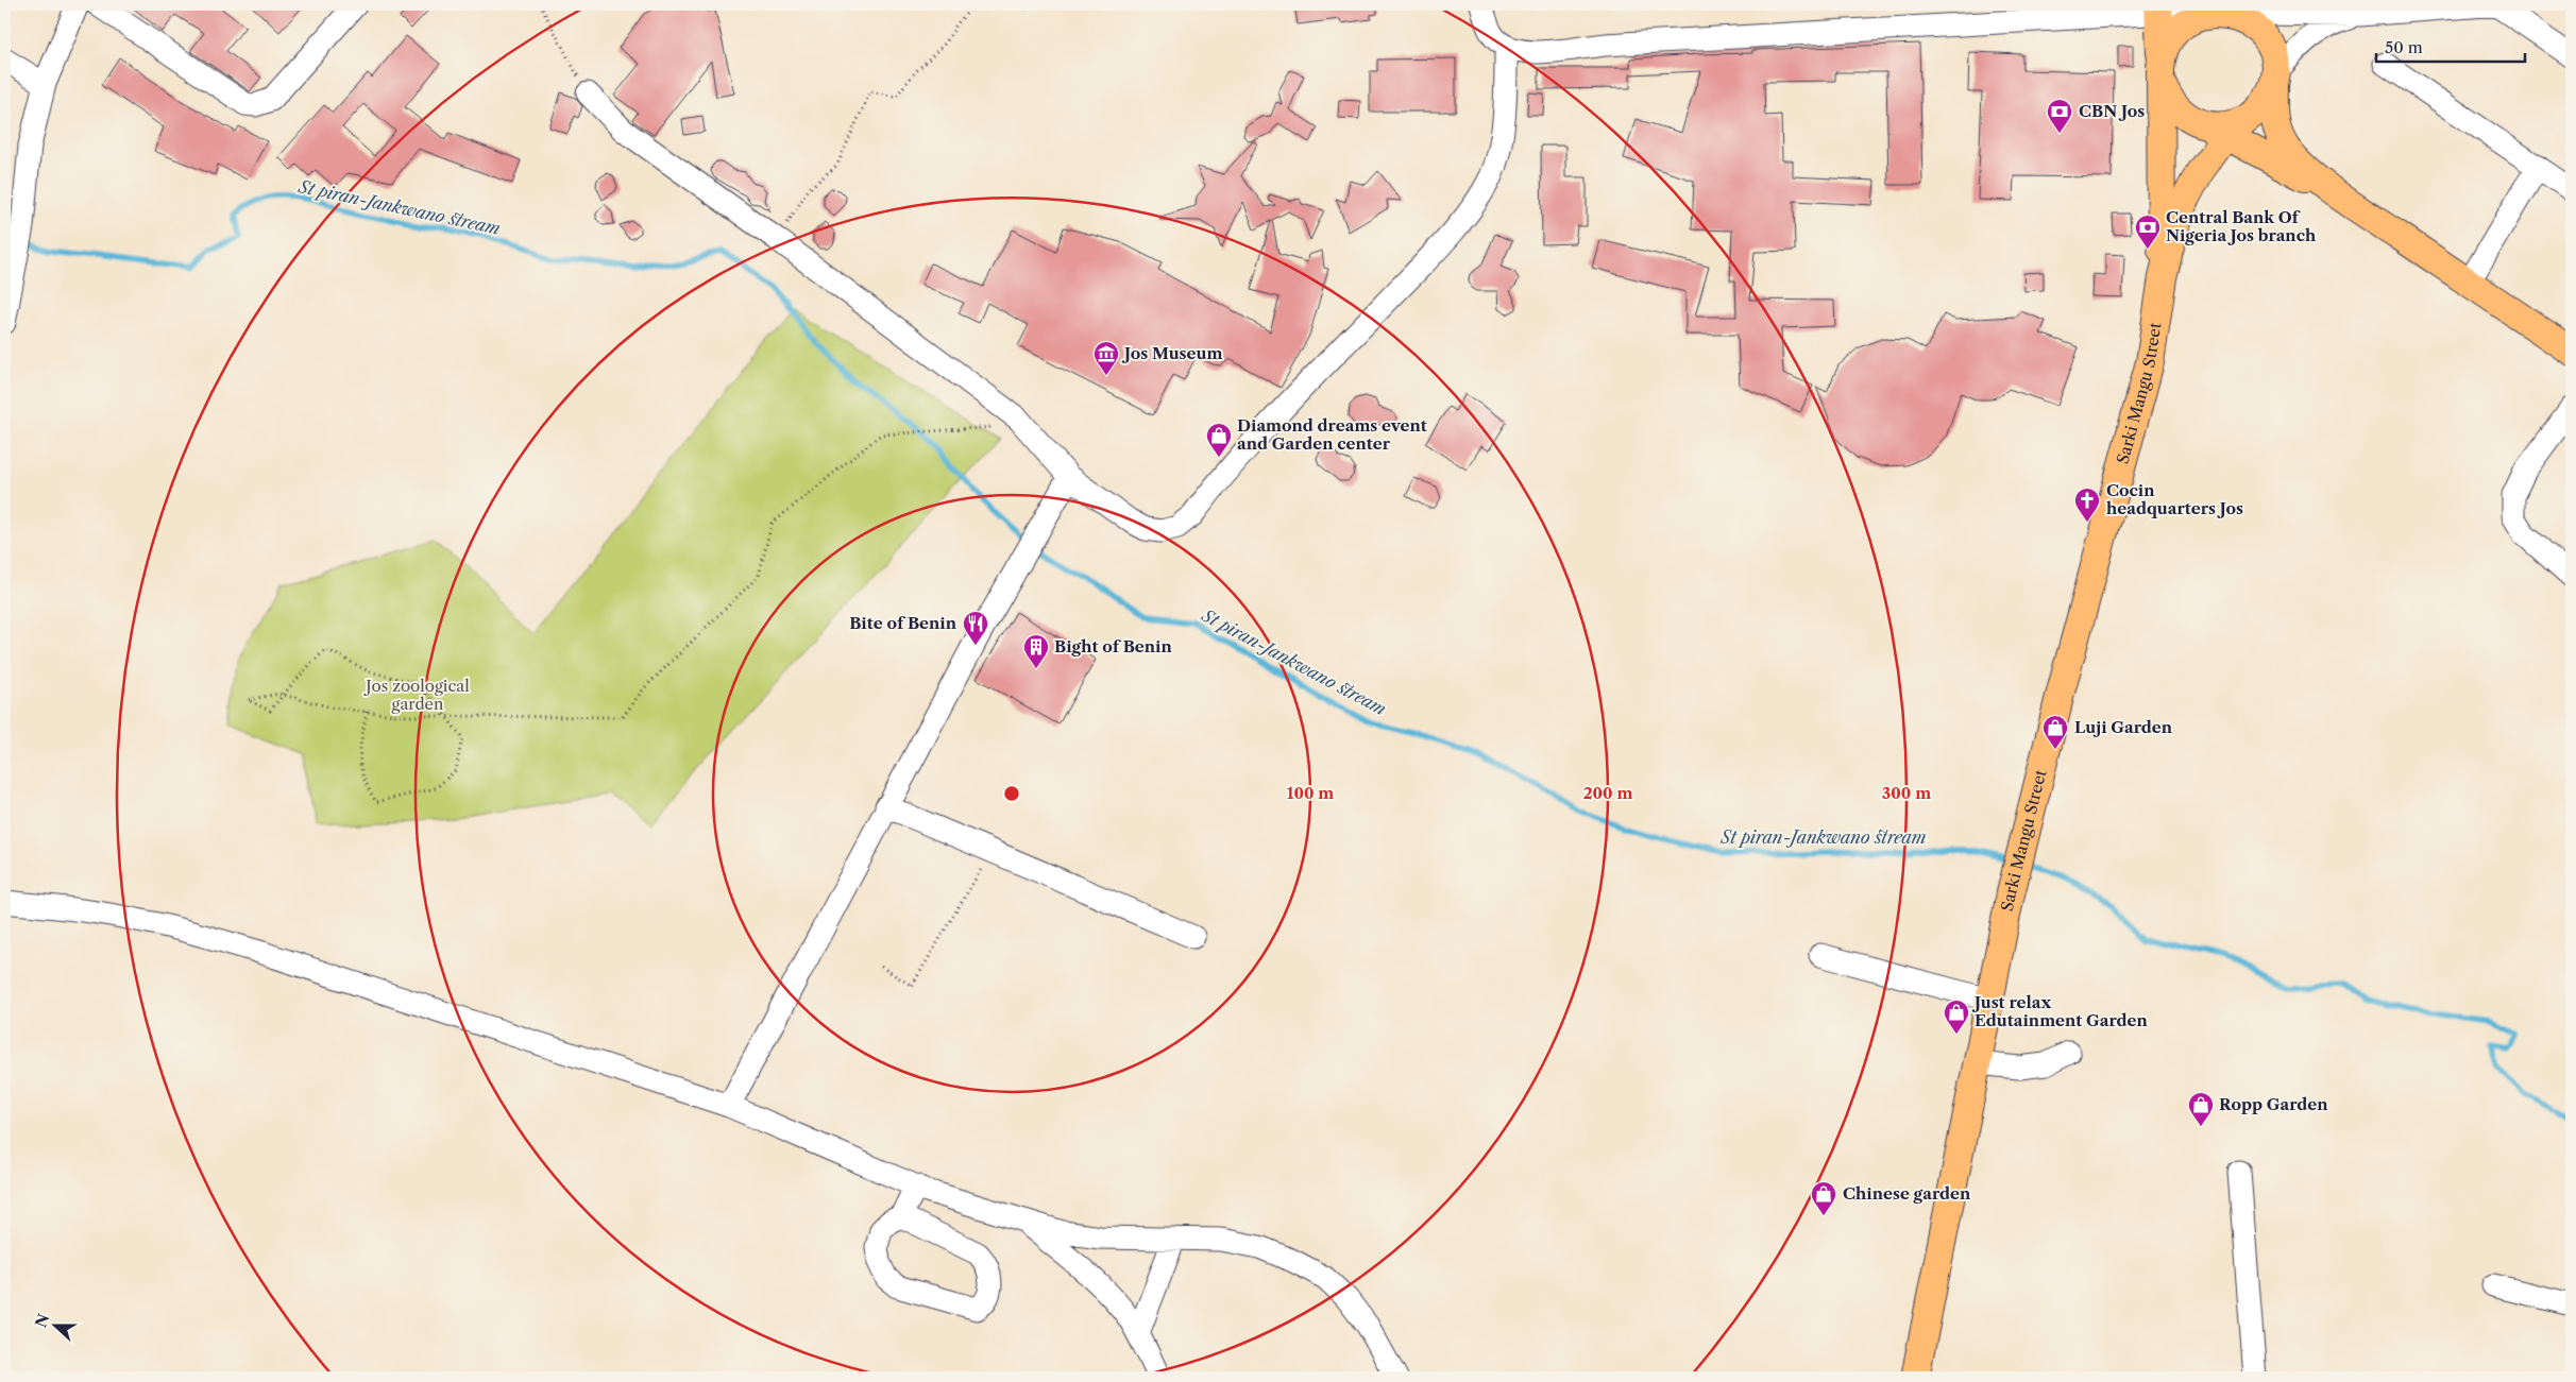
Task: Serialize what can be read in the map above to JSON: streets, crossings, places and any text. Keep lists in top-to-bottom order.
{
  "streets": {
    "main road": ["Sarki Mangu Street"]
  },
  "water": ["St piran-Jankwano stream"],
  "parks": ["Jos zoological garden"],
  "places": {
    "bank": ["CBN Jos", "Central Bank Of Nigeria Jos branch"],
    "museum": ["Jos Museum"],
    "shop": [
      "Diamond dreams event and Garden center",
      "Luji Garden",
      "Just relax Edutainment Garden",
      "Ropp Garden",
      "Chinese garden"
    ],
    "church": ["Cocin headquarters Jos"],
    "restaurant": ["Bite of Benin"],
    "building": ["Bight of Benin"]
  },
  "scale_bar": "50 m",
  "north": "left",
  "rings": ["100 m", "200 m", "300 m"]
}
